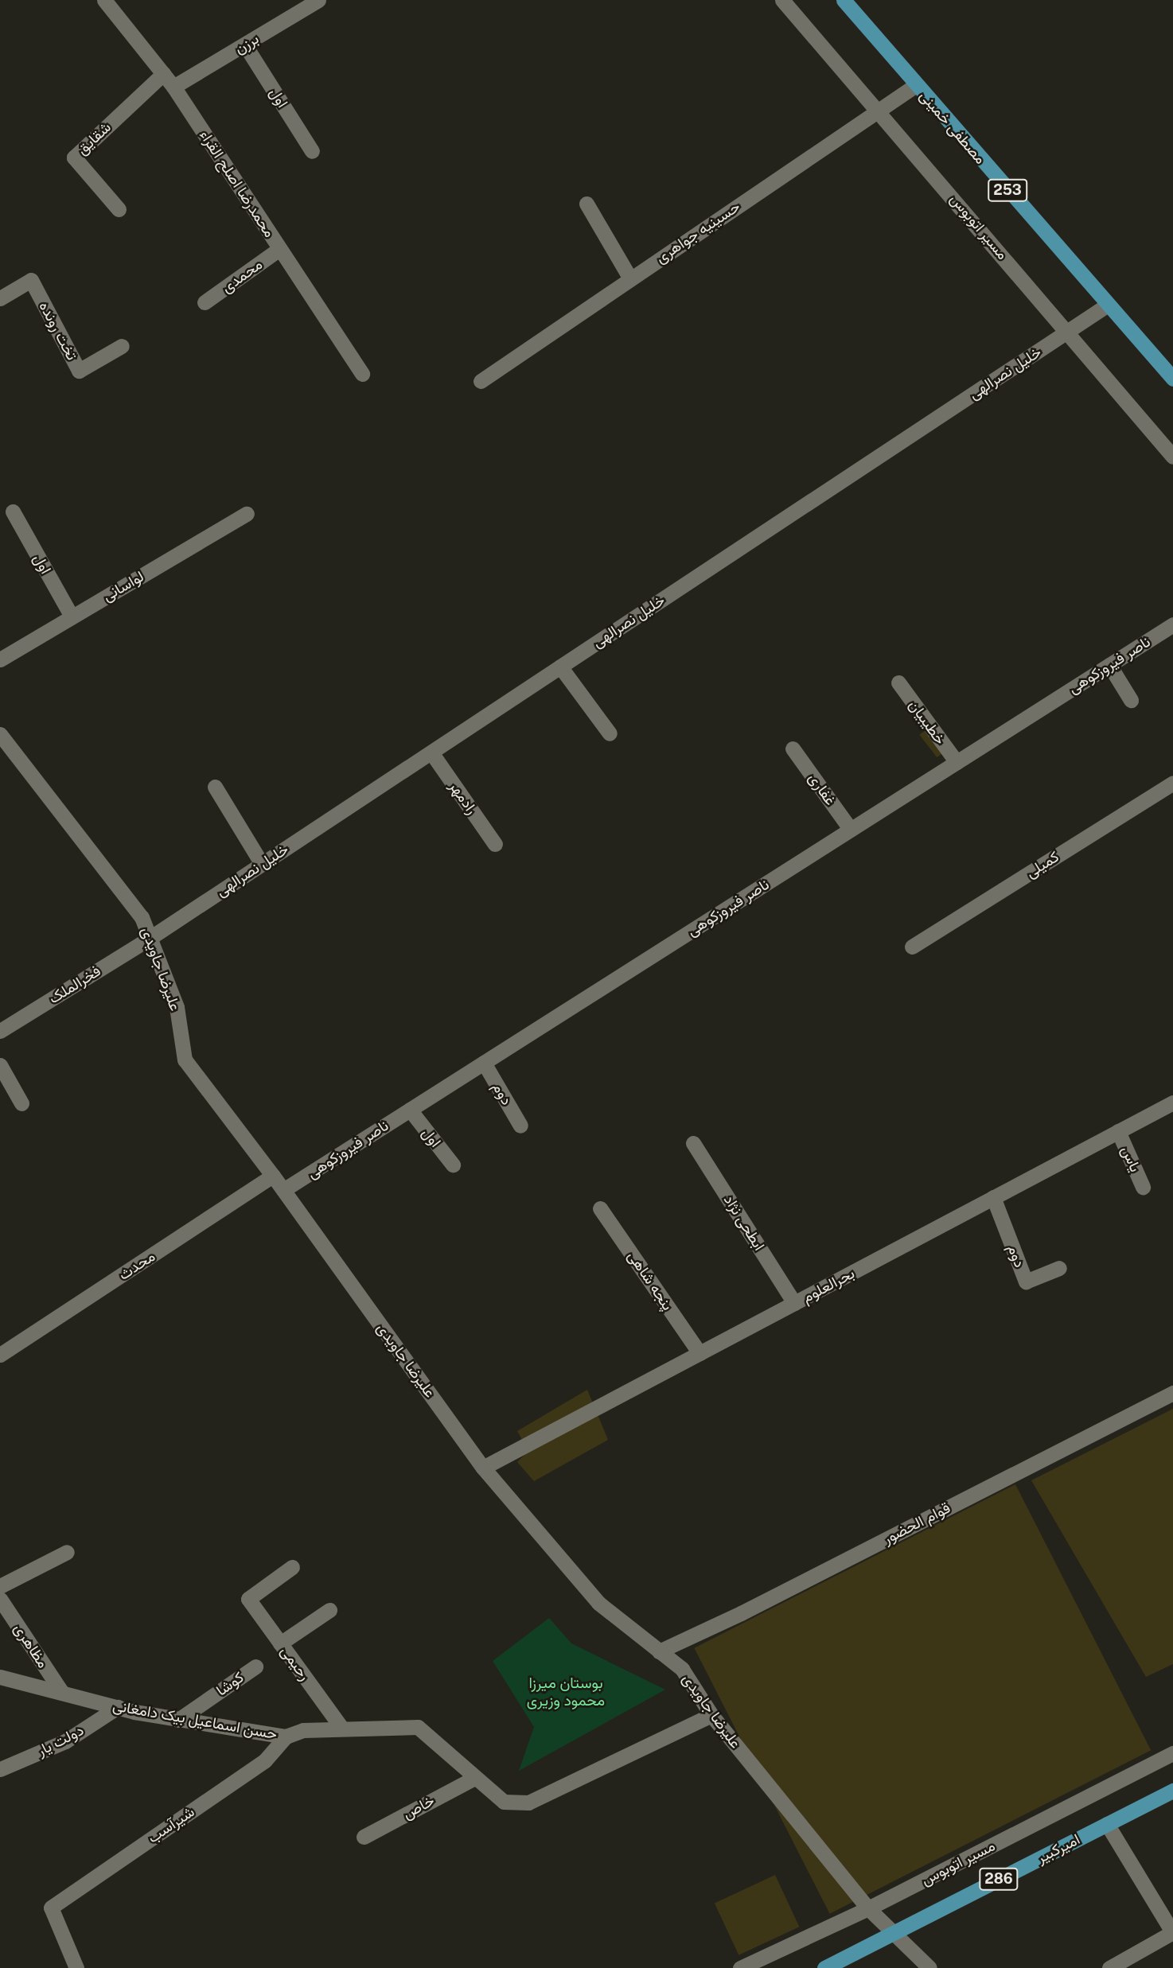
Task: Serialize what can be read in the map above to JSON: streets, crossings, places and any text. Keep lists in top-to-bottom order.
{
  "streets": {
    "main road": [
      "مصطفی خمینی",
      "253",
      "امیرکبیر",
      "286"
    ],
    "street": [
      "برزن",
      "اول",
      "شقایق",
      "محمدرضا اصلح القراء",
      "مسیر اتوبوس",
      "حسینیه جواهری",
      "محمدی",
      "تخت رونده",
      "خلیل نصرالهی",
      "لواسانی",
      "ناصر فیروزکوهی",
      "خطیبیان",
      "غفاری",
      "رادمهر",
      "کمیلی",
      "علیرضا جاویدی",
      "فخرالملک",
      "دوم",
      "یاس",
      "ابطحی نژاد",
      "محدث",
      "پنجه شاهی",
      "بحرالعلوم",
      "قوام الحضور",
      "مظاهری",
      "رحیمی",
      "کوشا",
      "حسن اسماعیل بیک دامغانی",
      "دولت یار",
      "خاص",
      "شیرآسب"
    ]
  },
  "crossings": [
    ["برزن", "اول"],
    ["برزن", "محمدرضا اصلح القراء"],
    ["اول", "لواسانی"],
    ["اول", "ناصر فیروزکوهی"],
    ["مصطفی خمینی", "حسینیه جواهری"],
    ["مصطفی خمینی", "خلیل نصرالهی"],
    ["شقایق", "محمدرضا اصلح القراء"],
    ["محمدرضا اصلح القراء", "محمدی"],
    ["مسیر اتوبوس", "حسینیه جواهری"],
    ["مسیر اتوبوس", "خلیل نصرالهی"],
    ["مسیر اتوبوس", "علیرضا جاویدی"],
    ["خلیل نصرالهی", "رادمهر"],
    ["خلیل نصرالهی", "علیرضا جاویدی"],
    ["خلیل نصرالهی", "فخرالملک"],
    ["ناصر فیروزکوهی", "خطیبیان"],
    ["ناصر فیروزکوهی", "غفاری"],
    ["ناصر فیروزکوهی", "علیرضا جاویدی"],
    ["ناصر فیروزکوهی", "دوم"],
    ["علیرضا جاویدی", "فخرالملک"],
    ["علیرضا جاویدی", "محدث"],
    ["علیرضا جاویدی", "بحرالعلوم"],
    ["علیرضا جاویدی", "قوام الحضور"],
    ["علیرضا جاویدی", "حسن اسماعیل بیک دامغانی"],
    ["علیرضا جاویدی", "امیرکبیر"],
    ["دوم", "بحرالعلوم"],
    ["یاس", "بحرالعلوم"],
    ["ابطحی نژاد", "بحرالعلوم"],
    ["پنجه شاهی", "بحرالعلوم"],
    ["مظاهری", "حسن اسماعیل بیک دامغانی"],
    ["رحیمی", "حسن اسماعیل بیک دامغانی"],
    ["کوشا", "حسن اسماعیل بیک دامغانی"],
    ["حسن اسماعیل بیک دامغانی", "دولت یار"],
    ["حسن اسماعیل بیک دامغانی", "خاص"],
    ["حسن اسماعیل بیک دامغانی", "شیرآسب"]
  ],
  "parks": ["بوستان میرزا محمود وزیری"]
}
